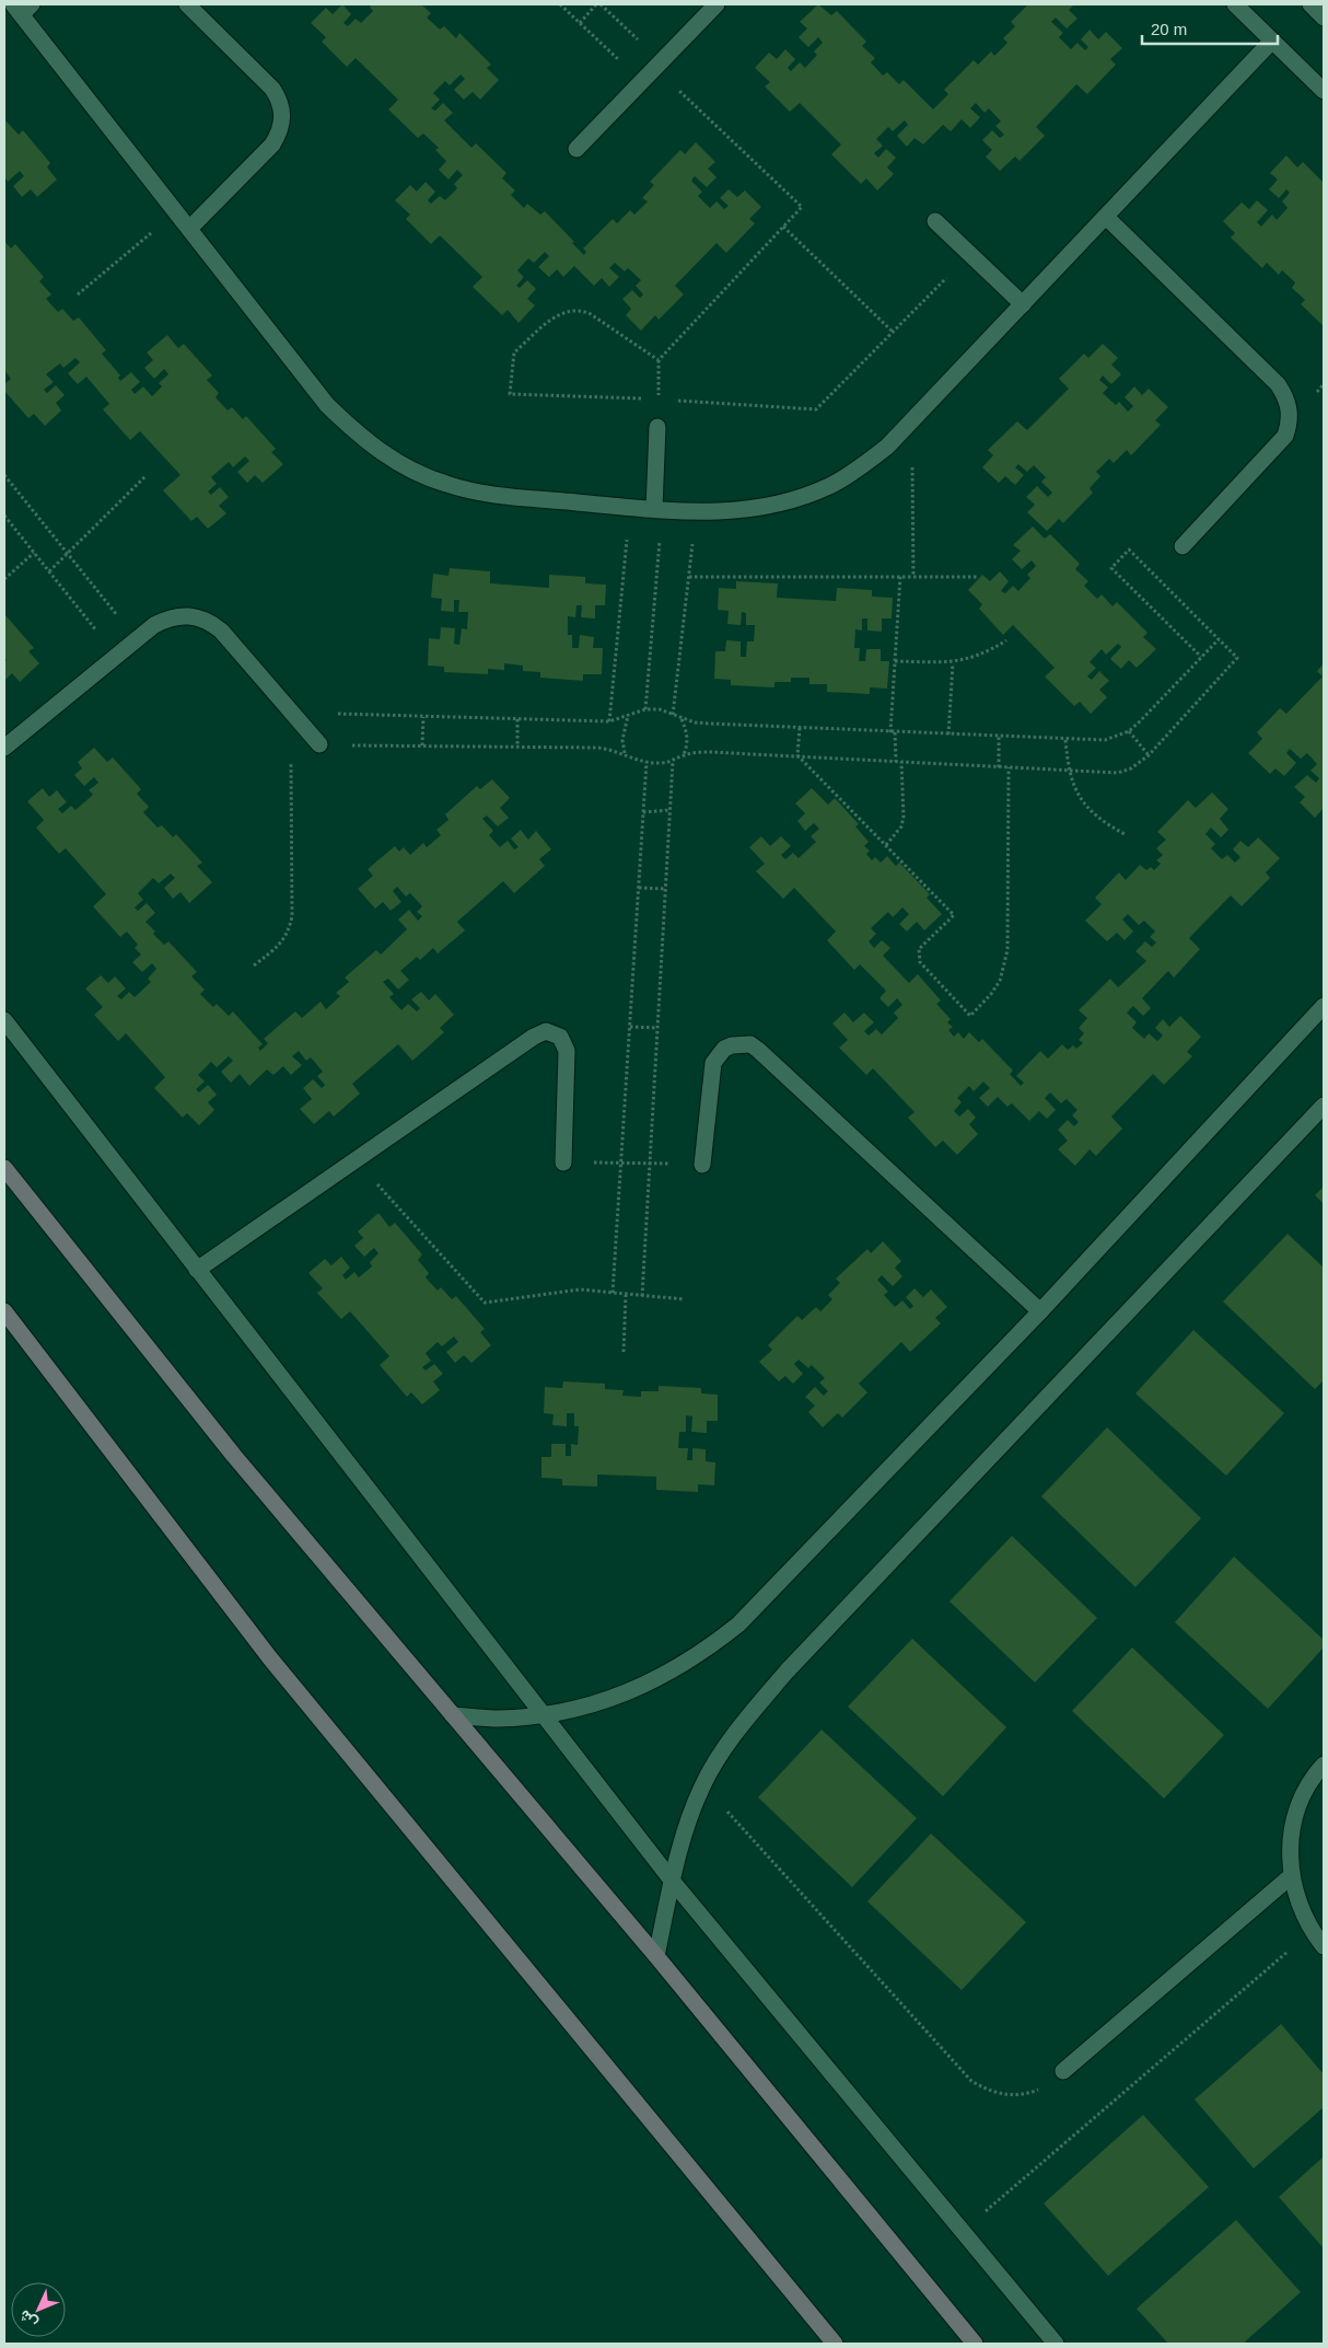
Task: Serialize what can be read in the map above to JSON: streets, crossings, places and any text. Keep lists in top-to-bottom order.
{
  "scale_bar": "20 m",
  "north": "bottom left"
}
